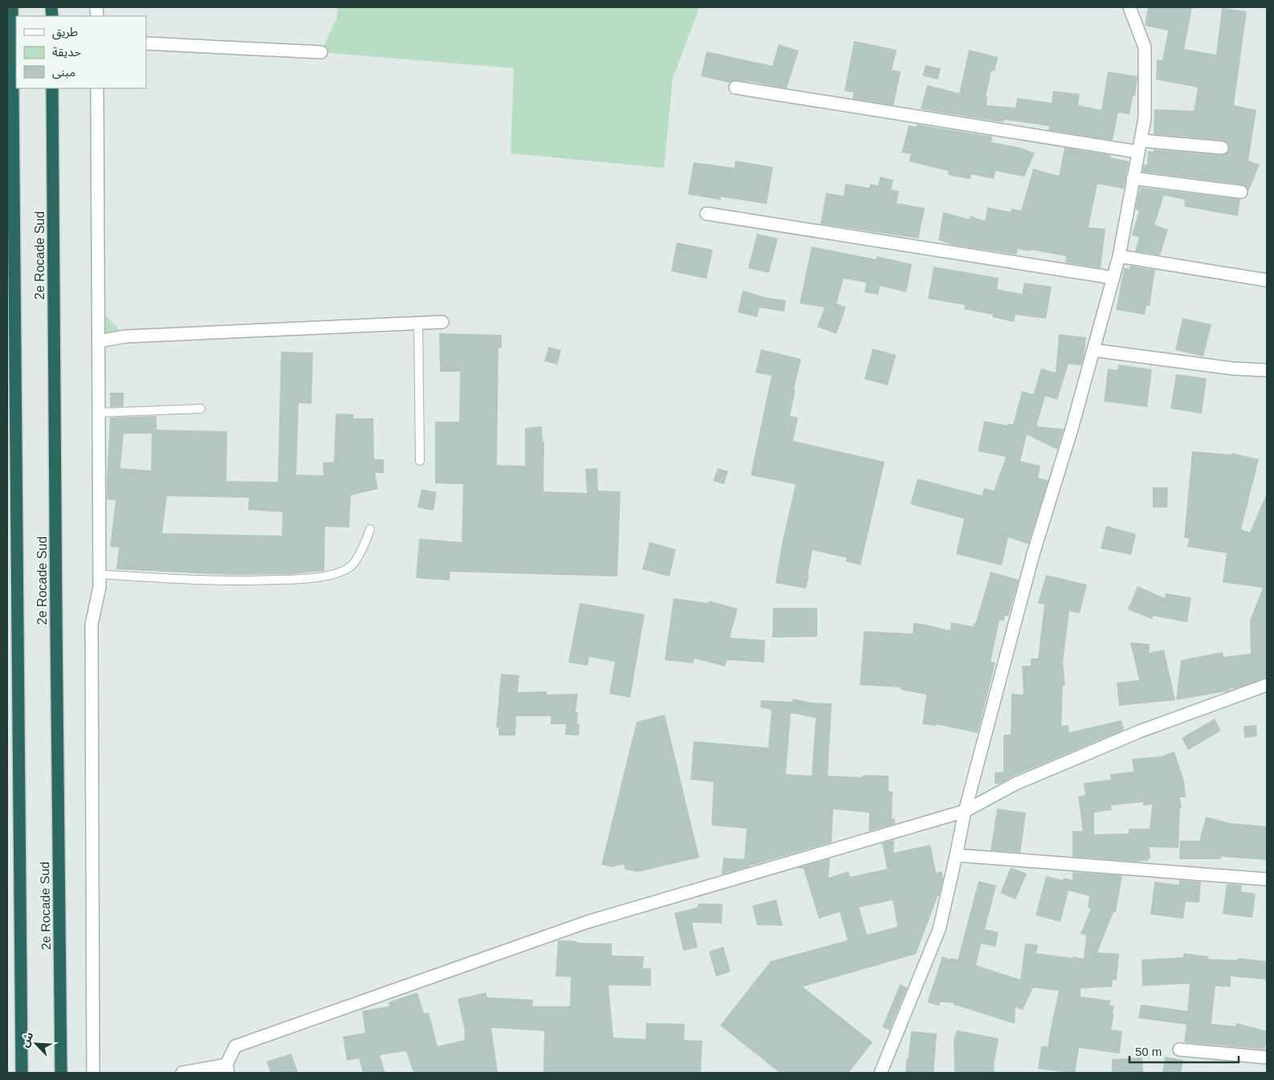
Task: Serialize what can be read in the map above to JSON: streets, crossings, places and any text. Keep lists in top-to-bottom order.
{
  "streets": {
    "highway": ["2e Rocade Sud"]
  },
  "legend": ["طريق", "حديقة", "مبنى"],
  "scale_bar": "50 m",
  "north": "top left"
}
